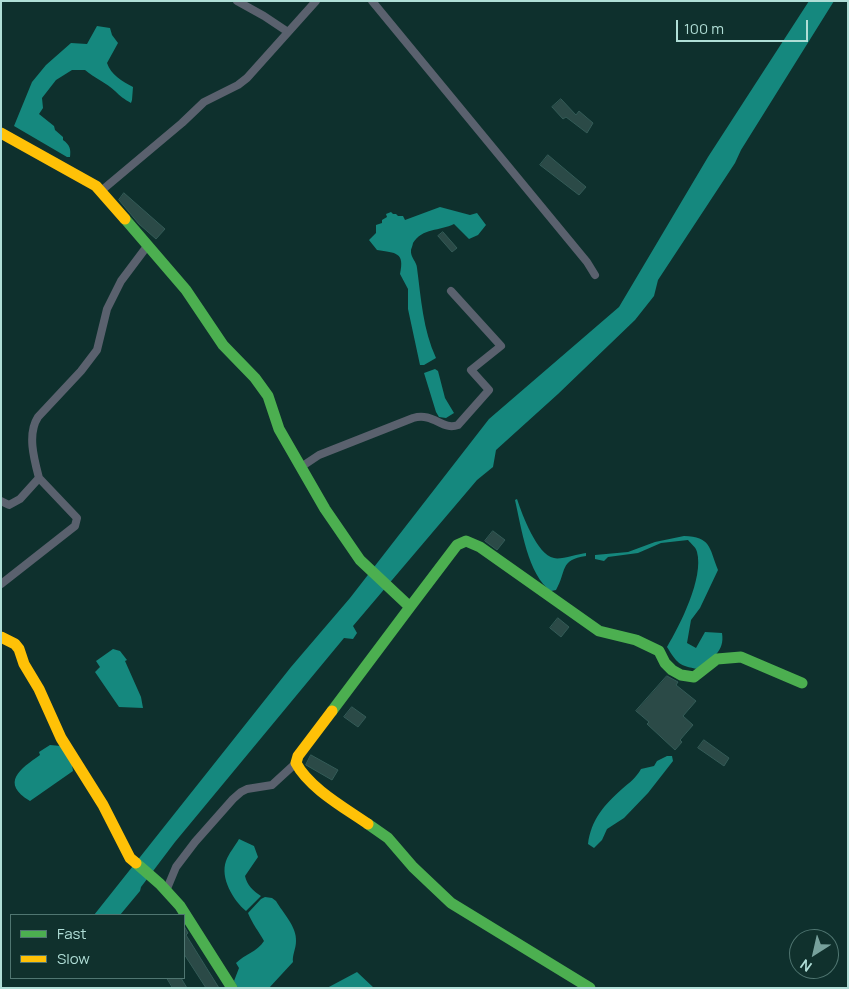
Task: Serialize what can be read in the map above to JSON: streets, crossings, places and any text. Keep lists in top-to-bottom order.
{
  "legend": ["Fast", "Slow"],
  "scale_bar": "100 m",
  "north": "bottom left"
}
